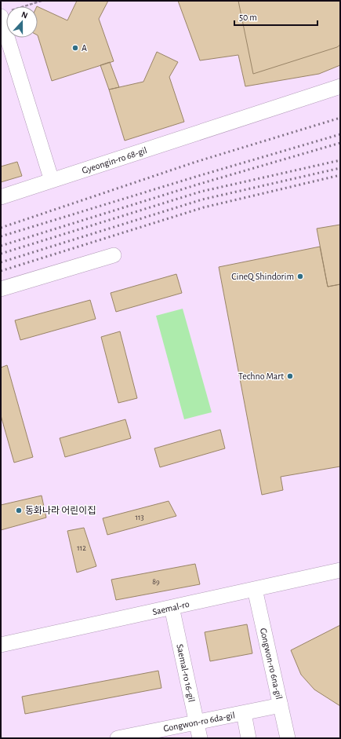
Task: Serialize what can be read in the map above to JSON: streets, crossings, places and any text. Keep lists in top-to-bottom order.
{
  "streets": {
    "street": [
      "Gyeongin-ro 68-gil",
      "Saemal-ro",
      "Gongwon-ro 6na-gil",
      "Saemal-ro 16-gil",
      "Gongwon-ro 6da-gil"
    ]
  },
  "crossings": [
    ["Saemal-ro", "Gongwon-ro 6na-gil"],
    ["Saemal-ro", "Saemal-ro 16-gil"],
    ["Gongwon-ro 6na-gil", "Gongwon-ro 6da-gil"],
    ["Saemal-ro 16-gil", "Gongwon-ro 6da-gil"]
  ],
  "places": [
    "A",
    "CineQ Shindorim",
    "Techno Mart",
    "동화나라 어린이집"
  ],
  "house_numbers": ["113", "112", "89"],
  "scale_bar": "50 m",
  "north": "top"
}
